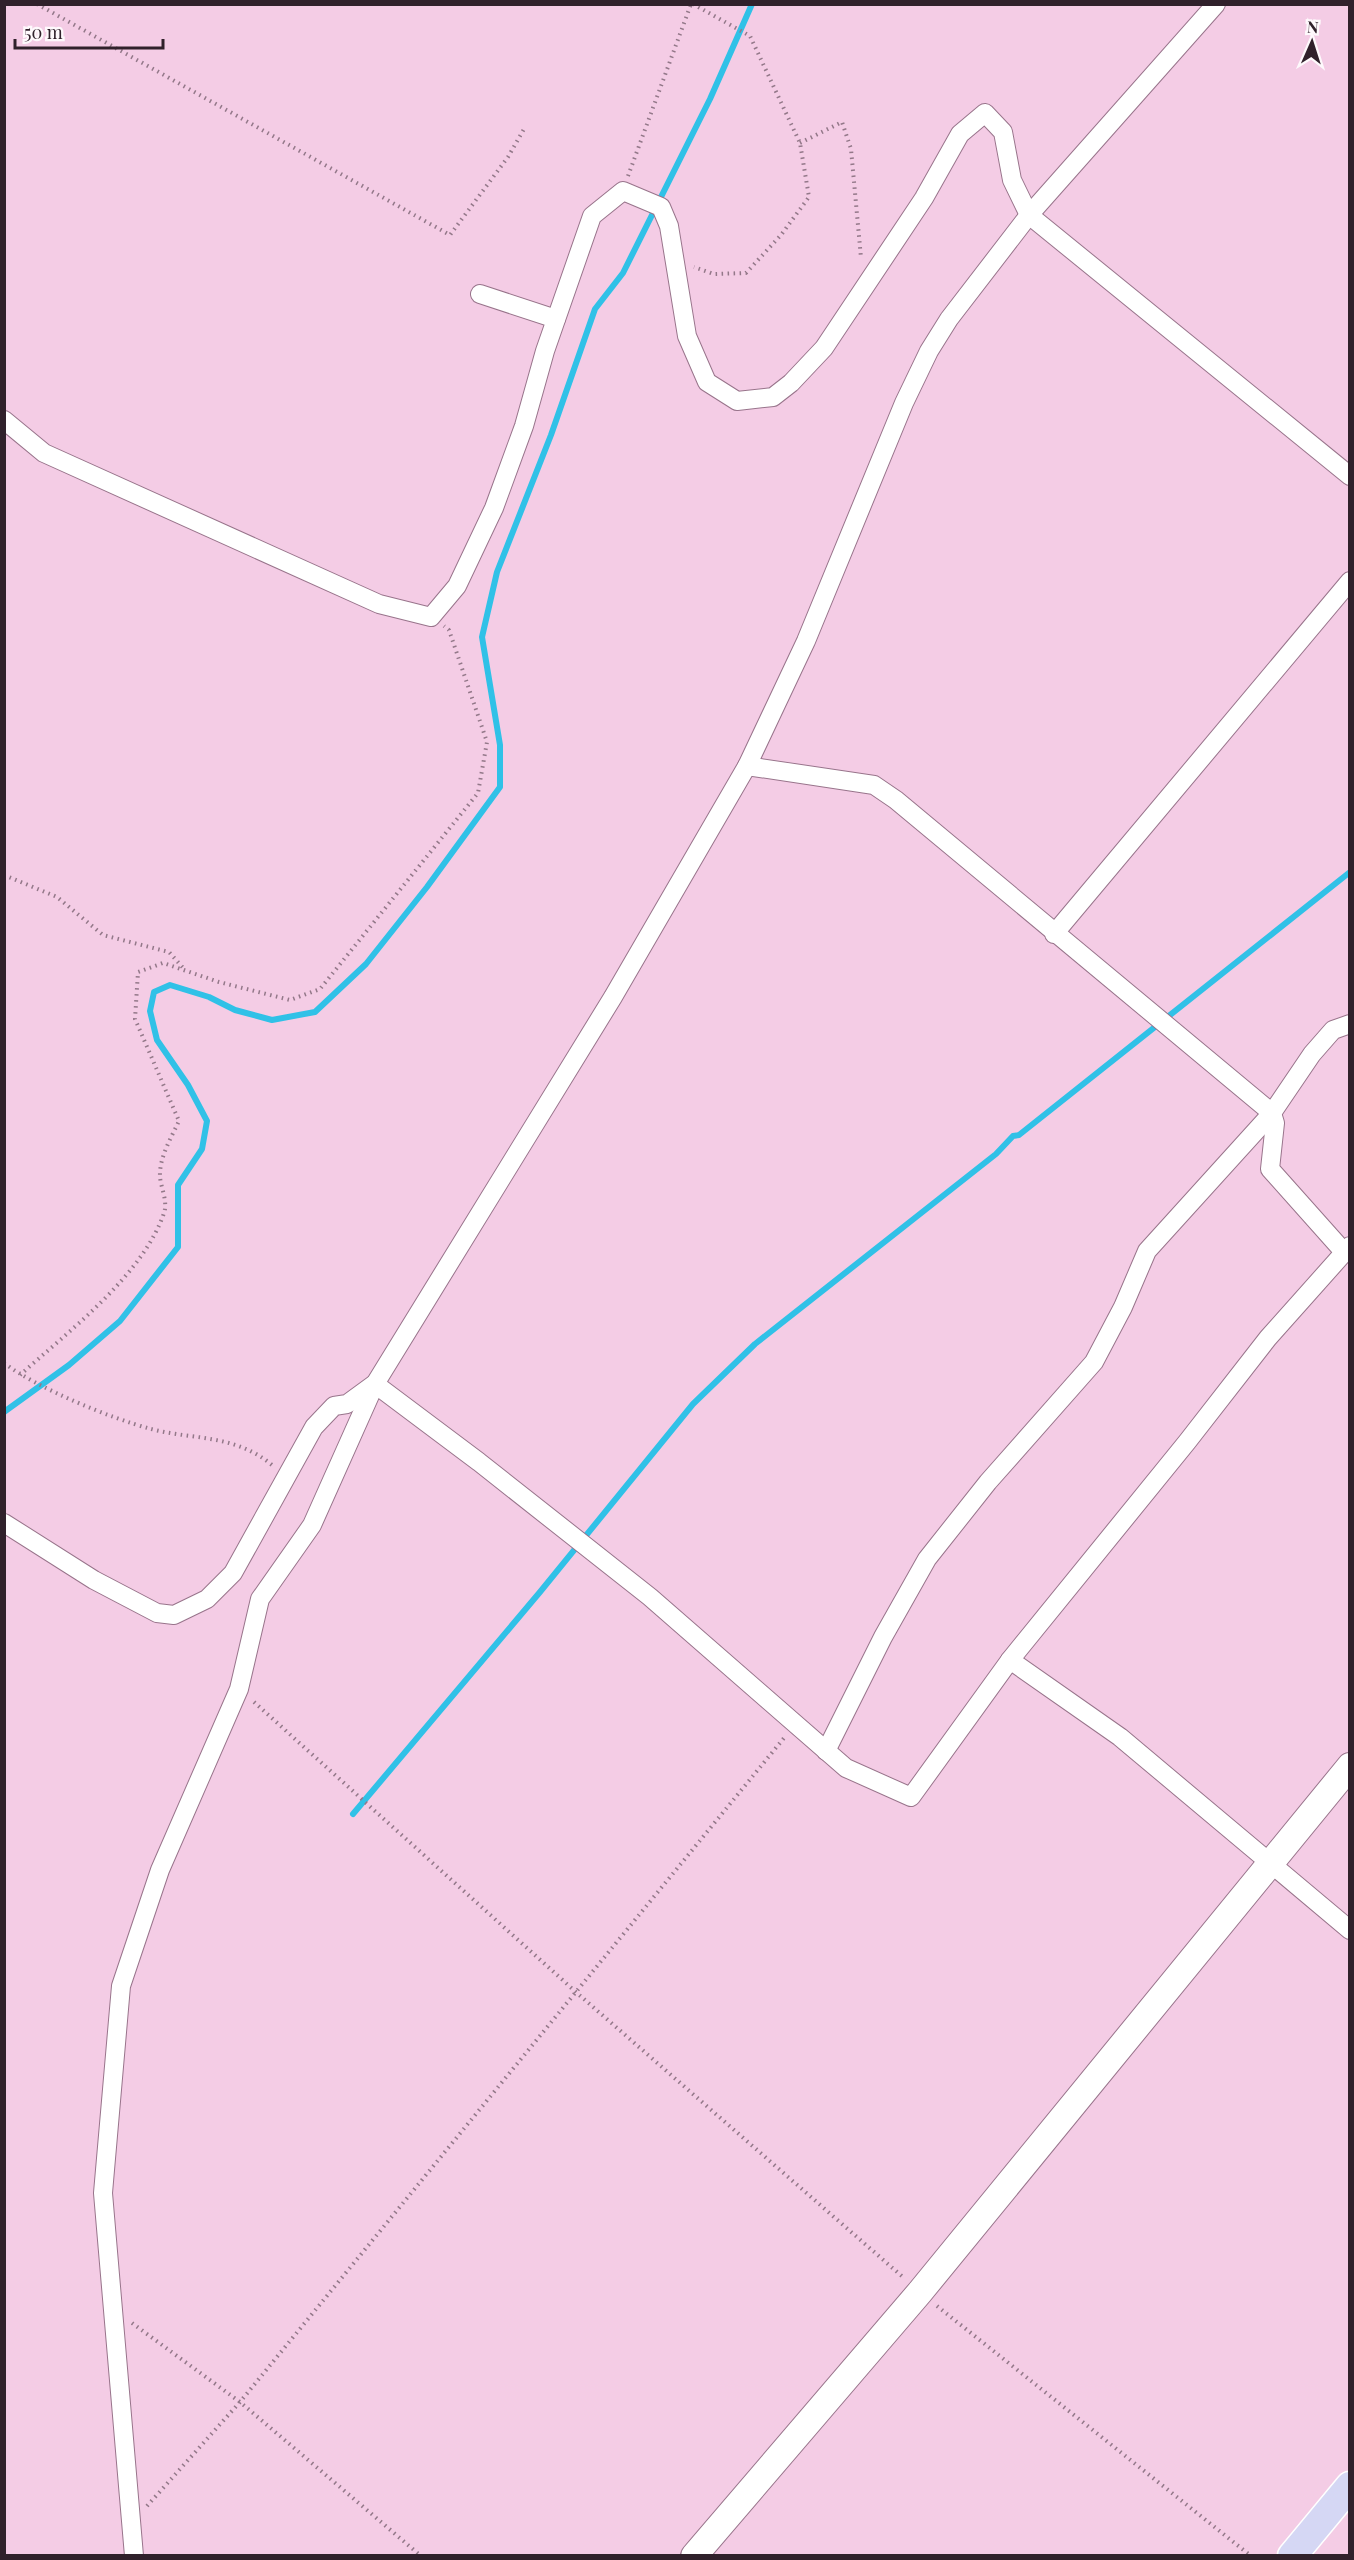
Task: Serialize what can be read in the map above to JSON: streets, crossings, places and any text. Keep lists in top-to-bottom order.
{
  "scale_bar": "50 m",
  "north": "top"
}
